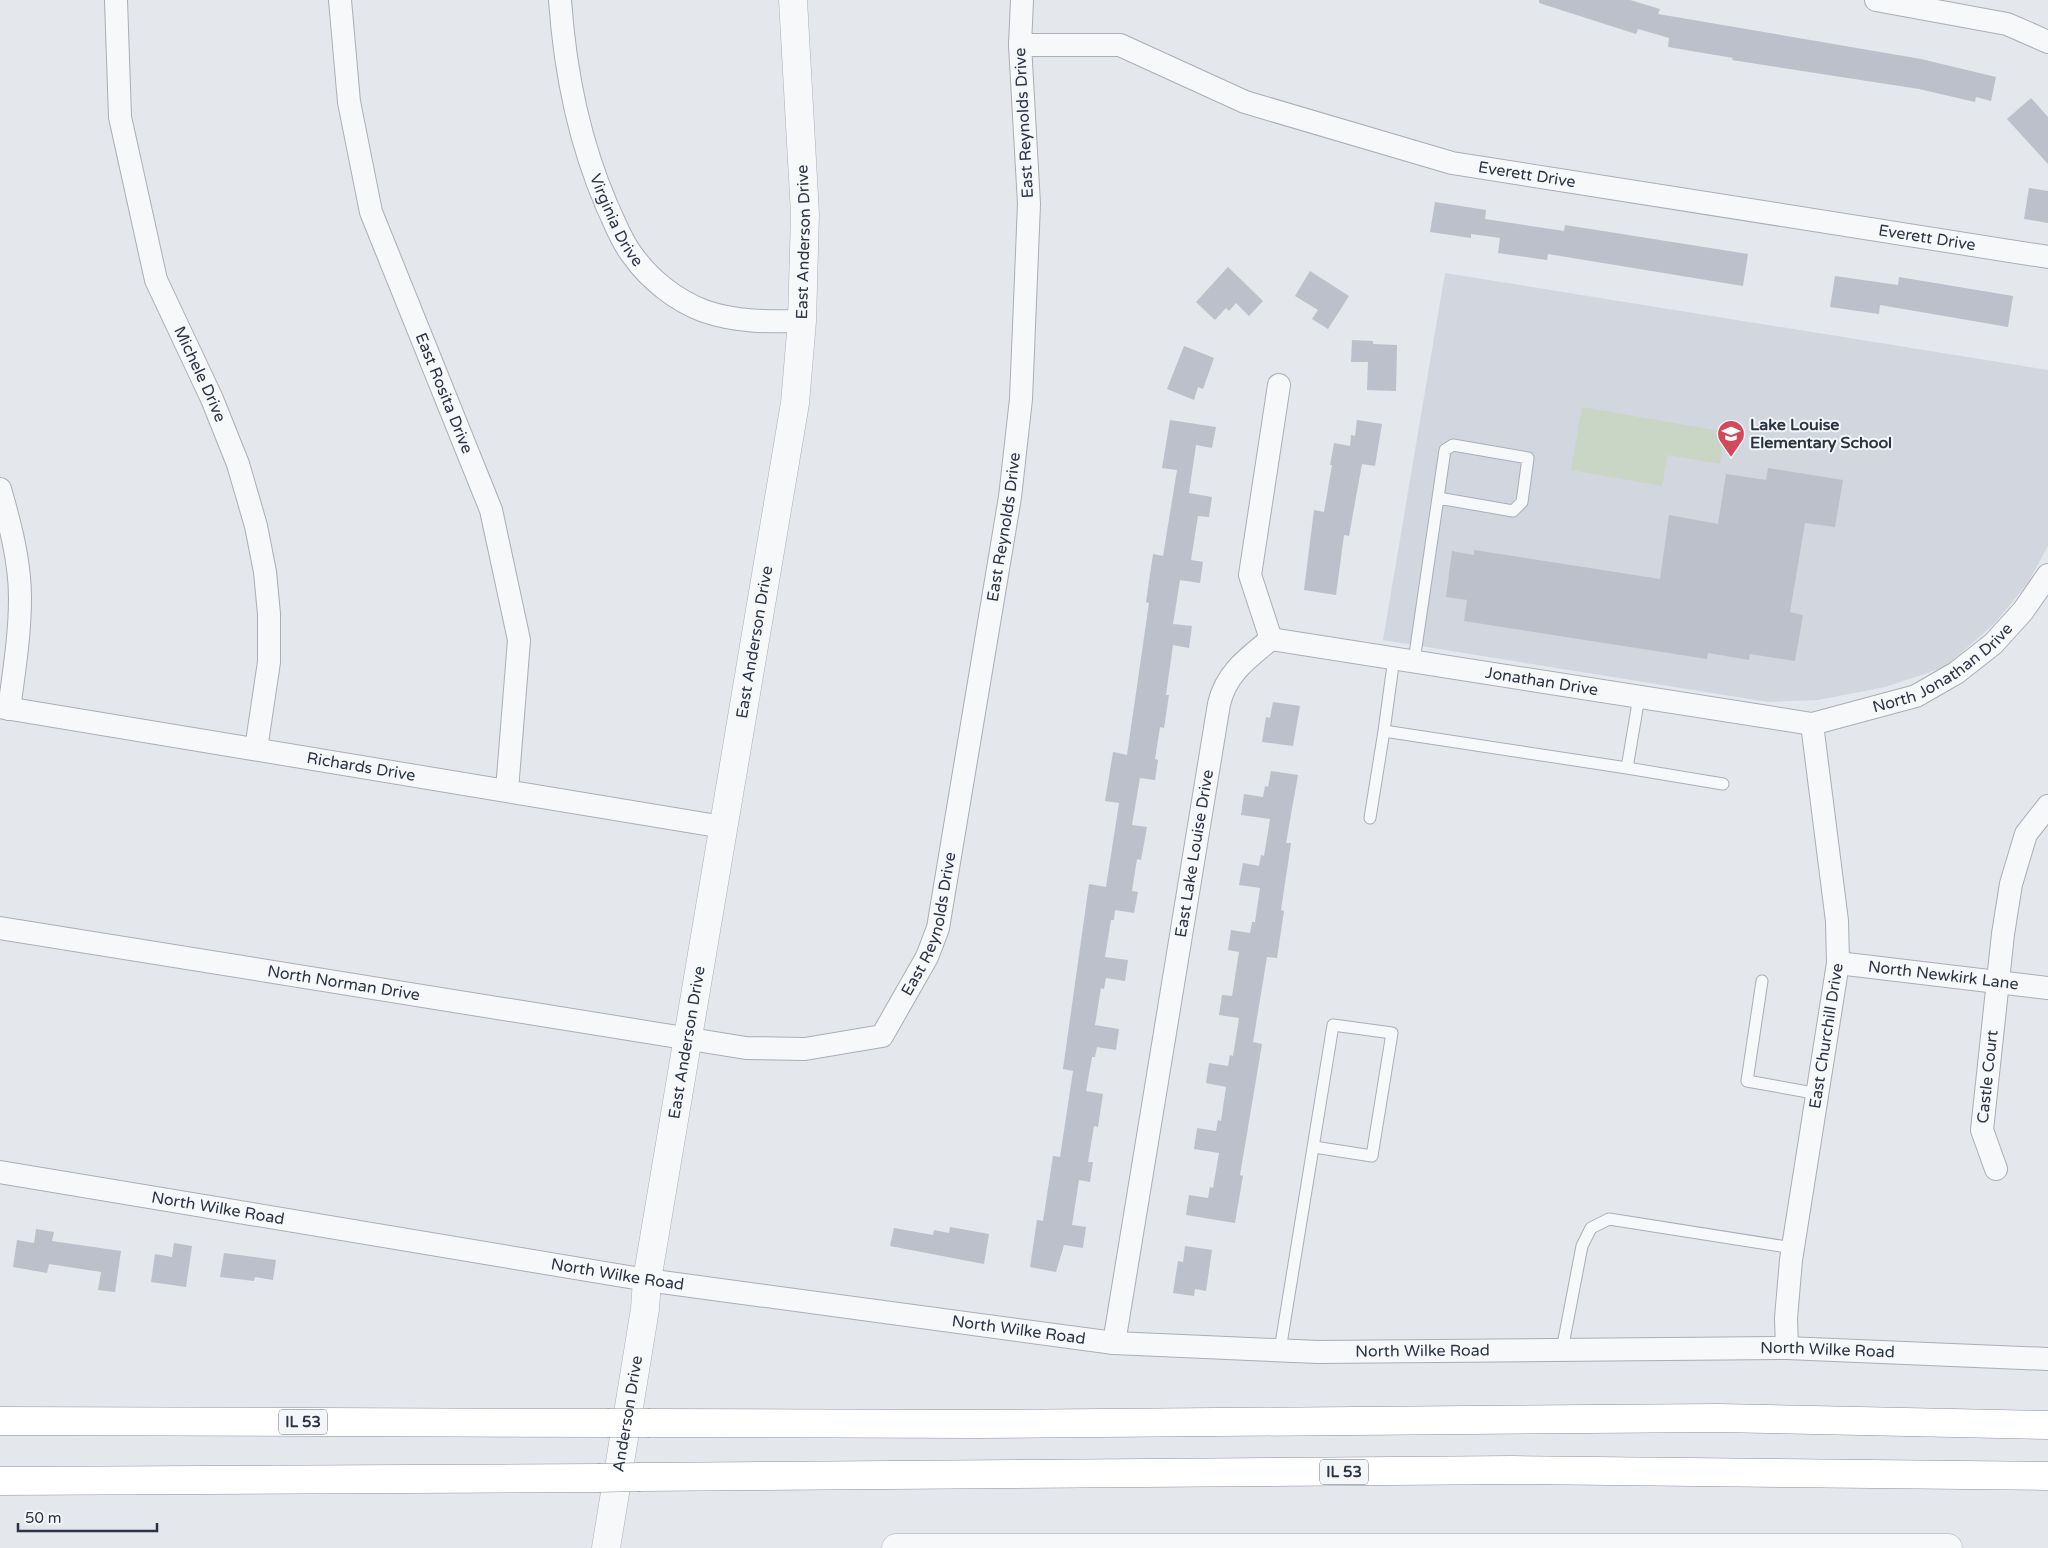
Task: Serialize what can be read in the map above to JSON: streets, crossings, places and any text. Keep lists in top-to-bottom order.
{
  "streets": {
    "highway": ["IL 53"],
    "street": [
      "East Reynolds Drive",
      "Everett Drive",
      "Virginia Drive",
      "East Anderson Drive",
      "Michele Drive",
      "East Rosita Drive",
      "North Jonathan Drive",
      "Jonathan Drive",
      "Richards Drive",
      "East Lake Louise Drive",
      "North Newkirk Lane",
      "North Norman Drive",
      "East Churchill Drive",
      "Castle Court",
      "North Wilke Road",
      "Anderson Drive"
    ]
  },
  "crossings": [
    ["East Reynolds Drive", "Everett Drive"],
    ["East Reynolds Drive", "North Norman Drive"],
    ["Virginia Drive", "East Anderson Drive"],
    ["East Anderson Drive", "Richards Drive"],
    ["East Anderson Drive", "North Norman Drive"],
    ["East Anderson Drive", "North Wilke Road"],
    ["East Anderson Drive", "Anderson Drive"],
    ["Michele Drive", "Richards Drive"],
    ["East Rosita Drive", "Richards Drive"],
    ["North Jonathan Drive", "Jonathan Drive"],
    ["North Jonathan Drive", "East Churchill Drive"],
    ["Jonathan Drive", "East Lake Louise Drive"],
    ["Jonathan Drive", "East Churchill Drive"],
    ["East Lake Louise Drive", "North Wilke Road"],
    ["North Newkirk Lane", "East Churchill Drive"],
    ["North Newkirk Lane", "Castle Court"],
    ["East Churchill Drive", "North Wilke Road"],
    ["North Wilke Road", "Anderson Drive"]
  ],
  "places": {
    "school or university": ["Lake Louise Elementary School"]
  },
  "scale_bar": "50 m"
}
